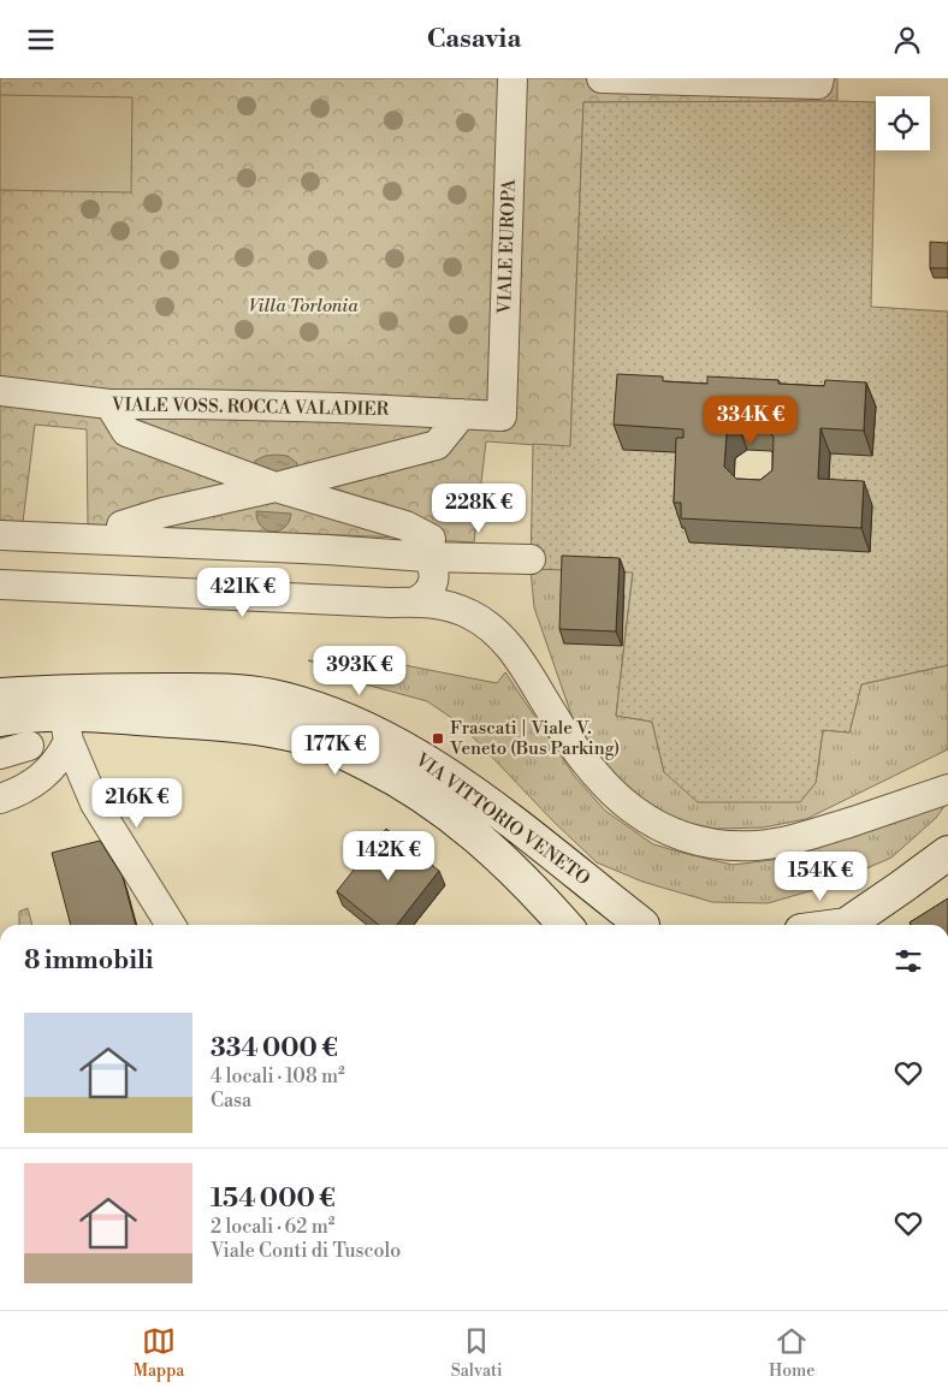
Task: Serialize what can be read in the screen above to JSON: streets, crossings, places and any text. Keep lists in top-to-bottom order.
{
  "streets": {
    "main road": ["VIA VITTORIO VENETO"],
    "street": ["VIALE EUROPA", "VIALE VOSS. ROCCA VALADIER"]
  },
  "crossings": [
    ["VIALE EUROPA", "VIALE VOSS. ROCCA VALADIER"]
  ],
  "parks": ["Villa Torlonia"],
  "places": {
    "transit": ["Frascati | Viale V. Veneto (Bus Parking)"]
  },
  "page": {
    "header": "Casavia",
    "price": [
      "334K €",
      "228K €",
      "421K €",
      "393K €",
      "177K €",
      "216K €",
      "142K €",
      "154K €"
    ],
    "heading": "8 immobili",
    "list": [
      {
        "name": "334 000 €",
        "note": "4 locali · 108 m² · Casa"
      },
      {
        "name": "154 000 €",
        "note": "2 locali · 62 m² · Viale Conti di Tuscolo"
      }
    ],
    "tabs": ["Mappa", "Salvati", "Home"]
  }
}
